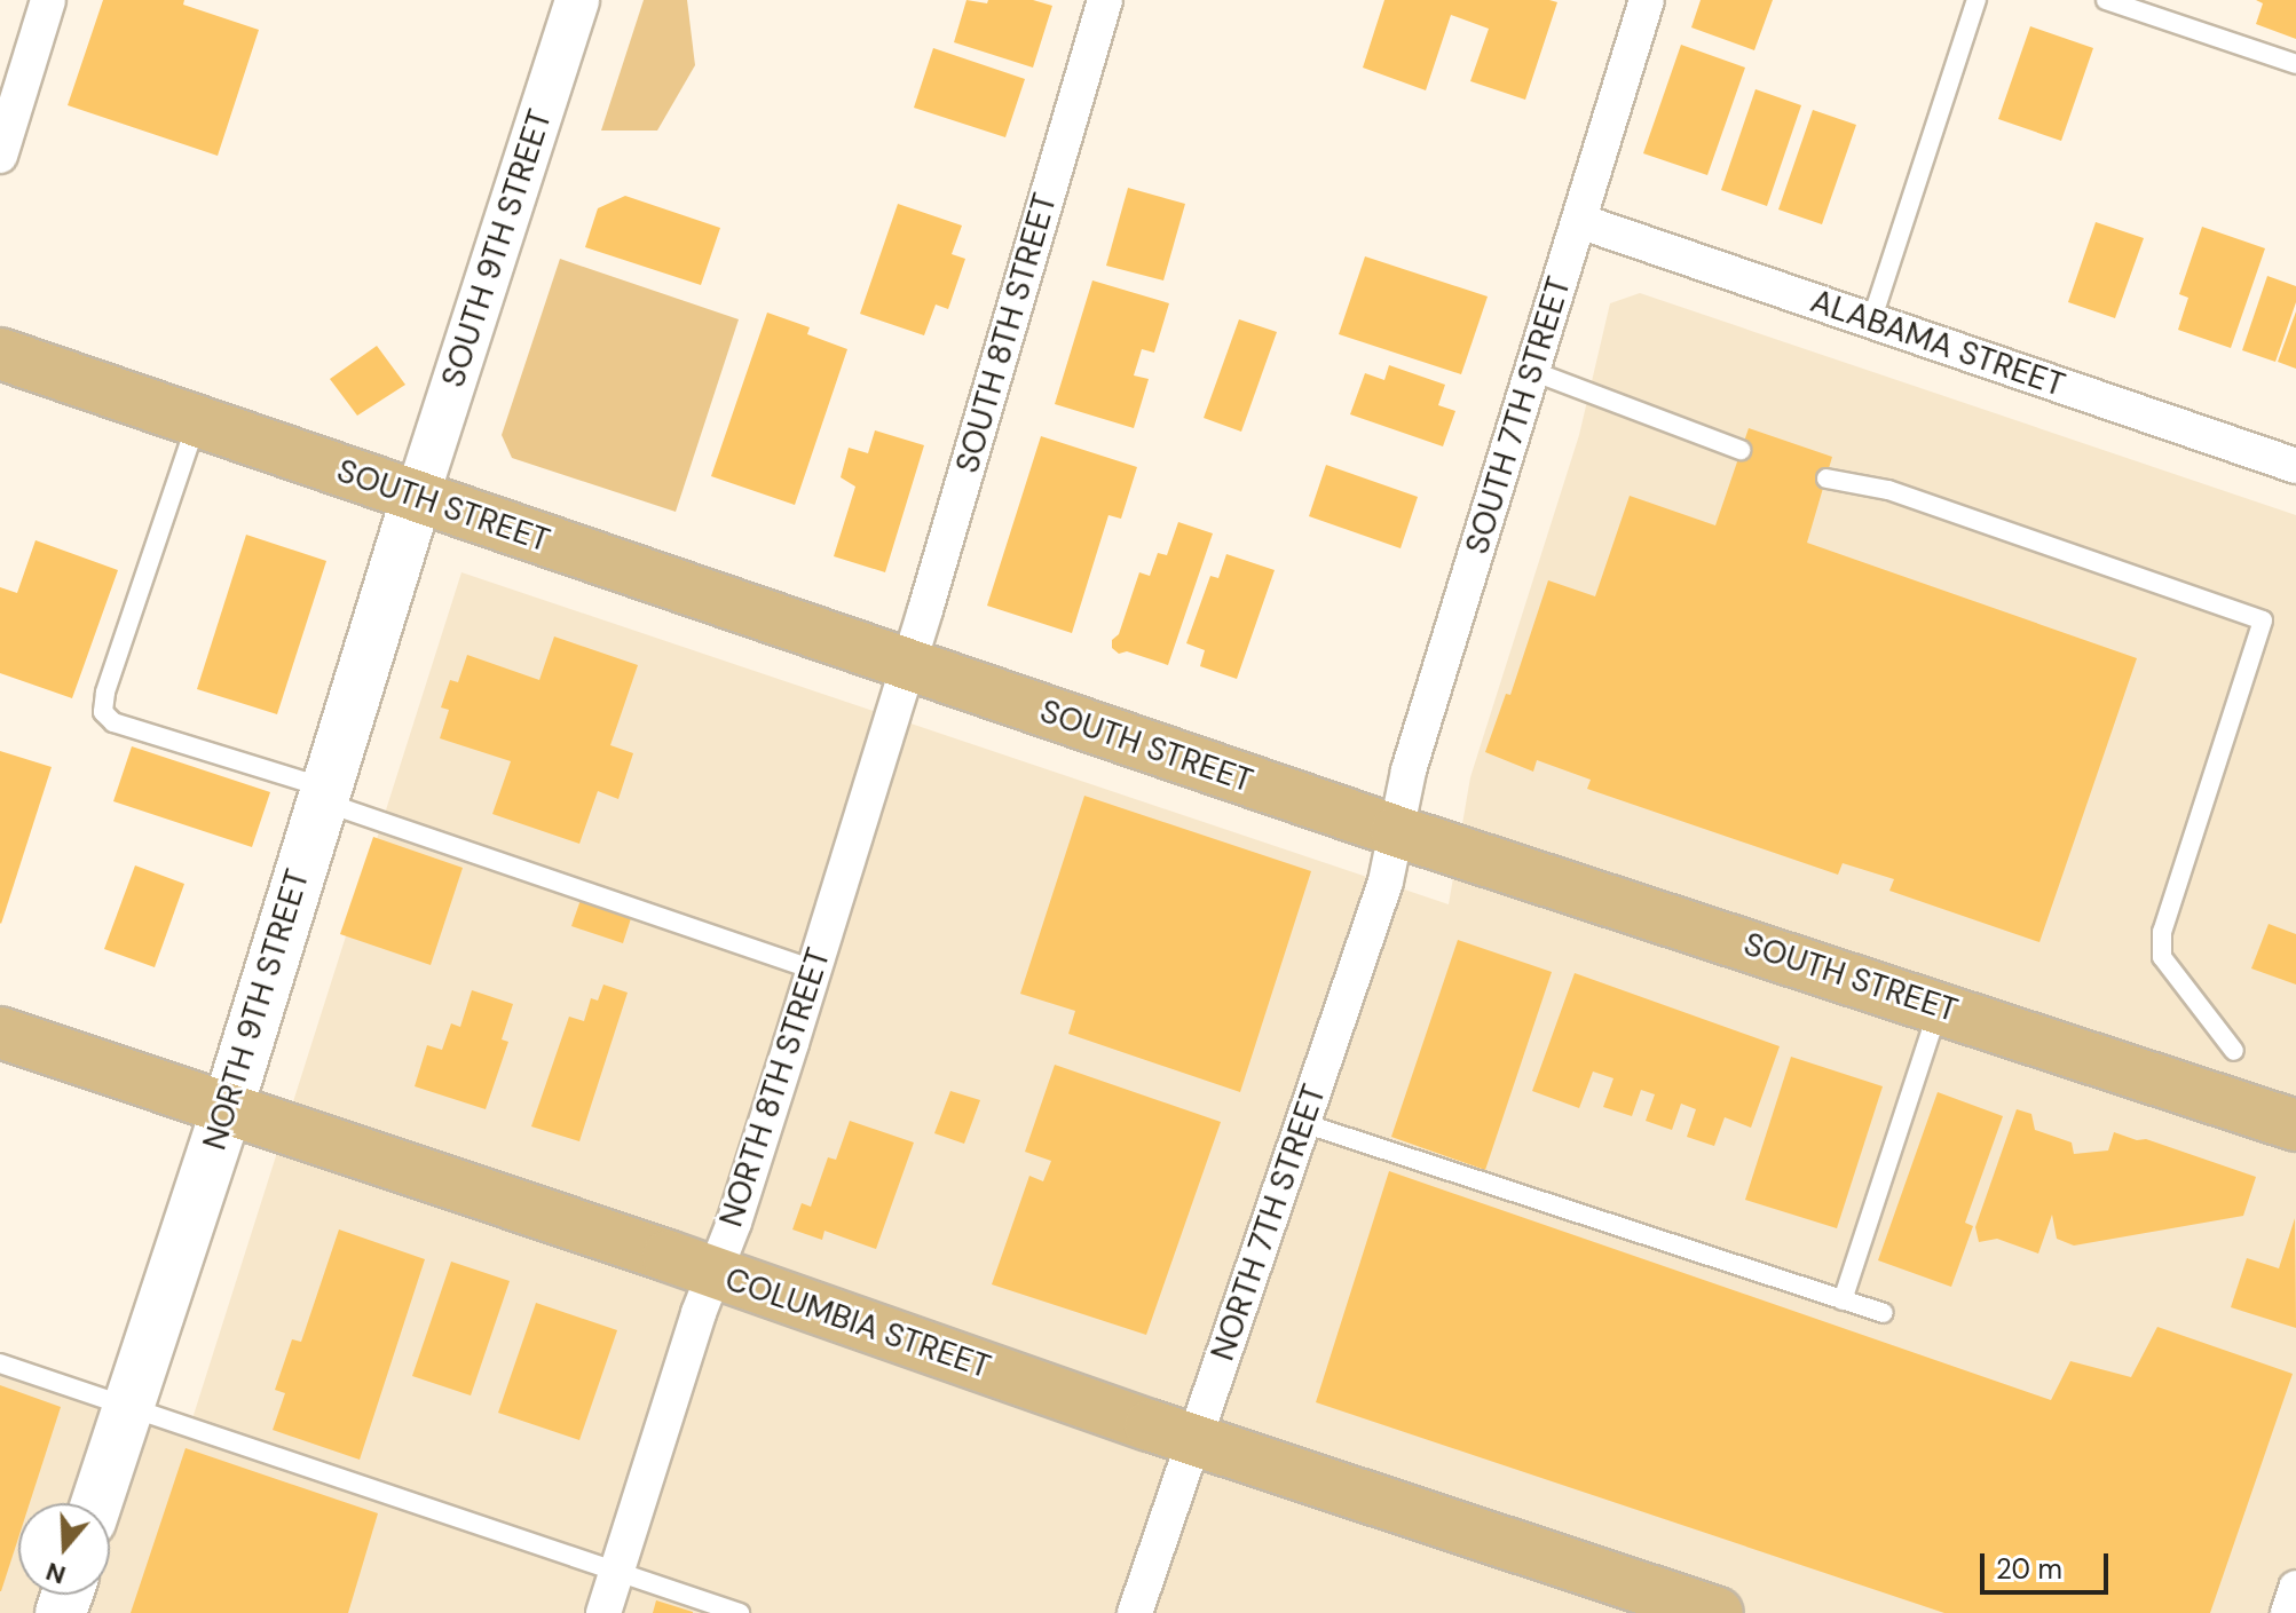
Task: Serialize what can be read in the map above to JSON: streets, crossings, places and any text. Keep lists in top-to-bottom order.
{
  "streets": {
    "main road": ["SOUTH STREET", "NORTH 9TH STREET", "COLUMBIA STREET"],
    "street": [
      "SOUTH 9TH STREET",
      "SOUTH 8TH STREET",
      "ALABAMA STREET",
      "SOUTH 7TH STREET",
      "NORTH 8TH STREET",
      "NORTH 7TH STREET"
    ]
  },
  "crossings": [
    ["SOUTH 9TH STREET", "SOUTH STREET"],
    ["SOUTH 9TH STREET", "NORTH 9TH STREET"],
    ["SOUTH 8TH STREET", "SOUTH STREET"],
    ["SOUTH 8TH STREET", "NORTH 8TH STREET"],
    ["ALABAMA STREET", "SOUTH 7TH STREET"],
    ["SOUTH 7TH STREET", "SOUTH STREET"],
    ["SOUTH 7TH STREET", "NORTH 7TH STREET"],
    ["SOUTH STREET", "NORTH 9TH STREET"],
    ["SOUTH STREET", "NORTH 8TH STREET"],
    ["SOUTH STREET", "NORTH 7TH STREET"],
    ["NORTH 9TH STREET", "COLUMBIA STREET"],
    ["NORTH 8TH STREET", "COLUMBIA STREET"],
    ["NORTH 7TH STREET", "COLUMBIA STREET"]
  ],
  "scale_bar": "20 m",
  "north": "bottom"
}
